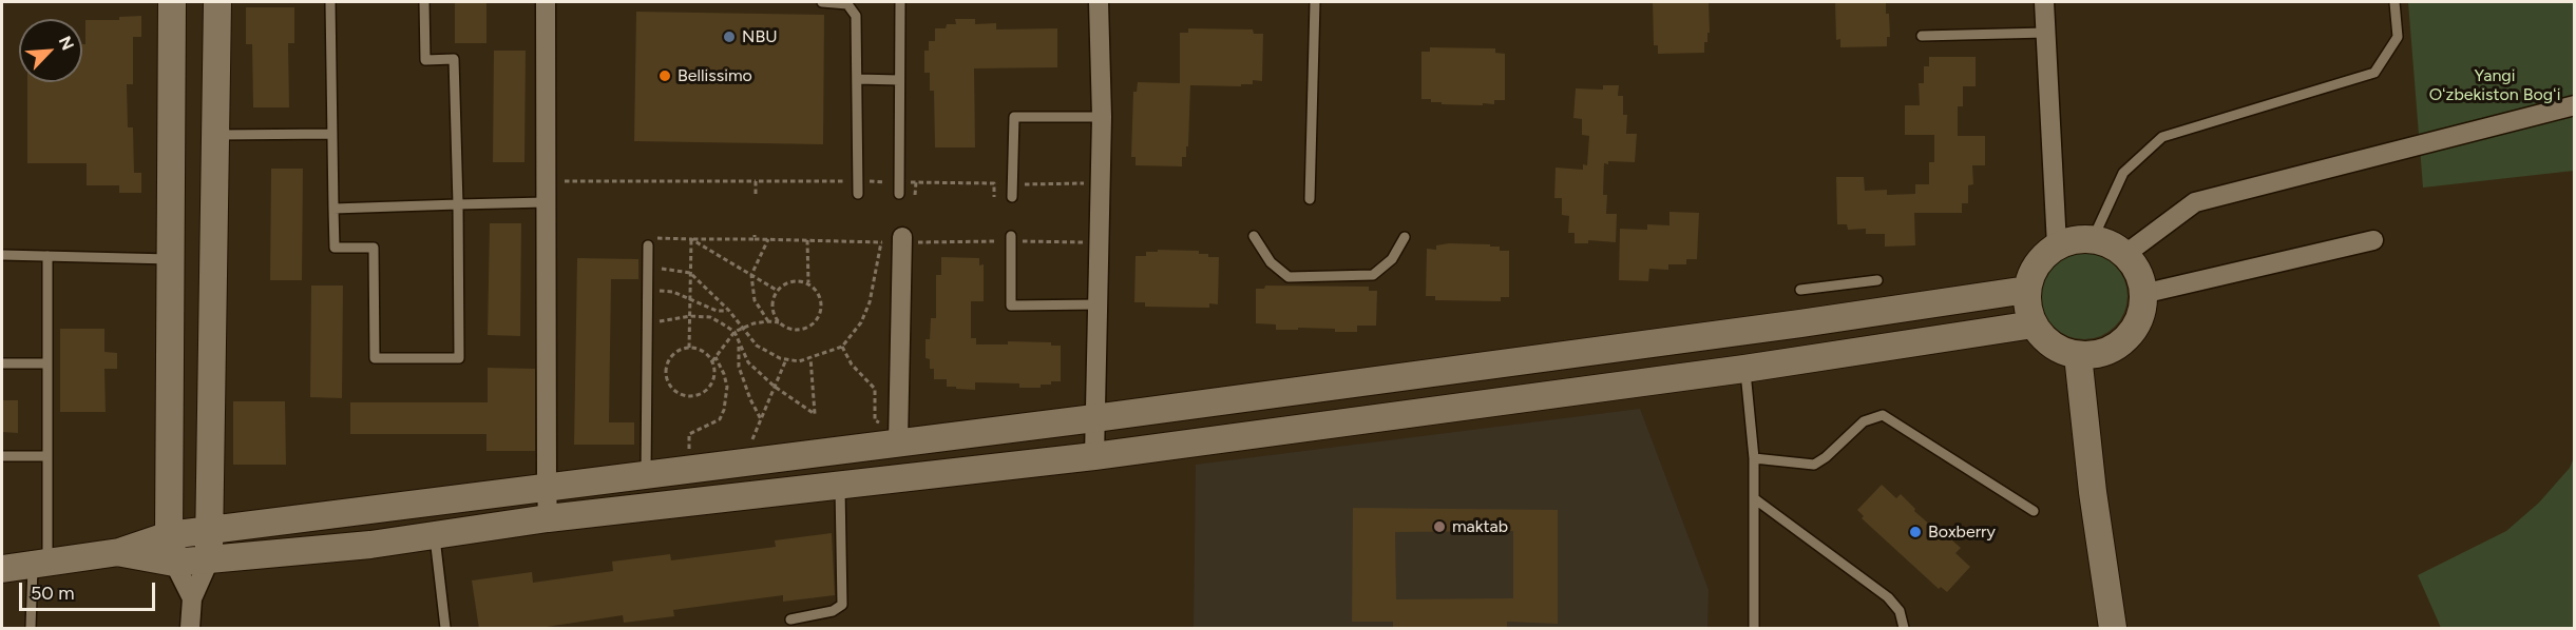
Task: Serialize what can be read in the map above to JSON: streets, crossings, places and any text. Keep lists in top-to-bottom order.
{
  "parks": ["Yangi Oʻzbekiston Bogʻi"],
  "places": [
    "NBU",
    "Bellissimo",
    "maktab",
    "Boxberry"
  ],
  "scale_bar": "50 m",
  "north": "top right"
}
